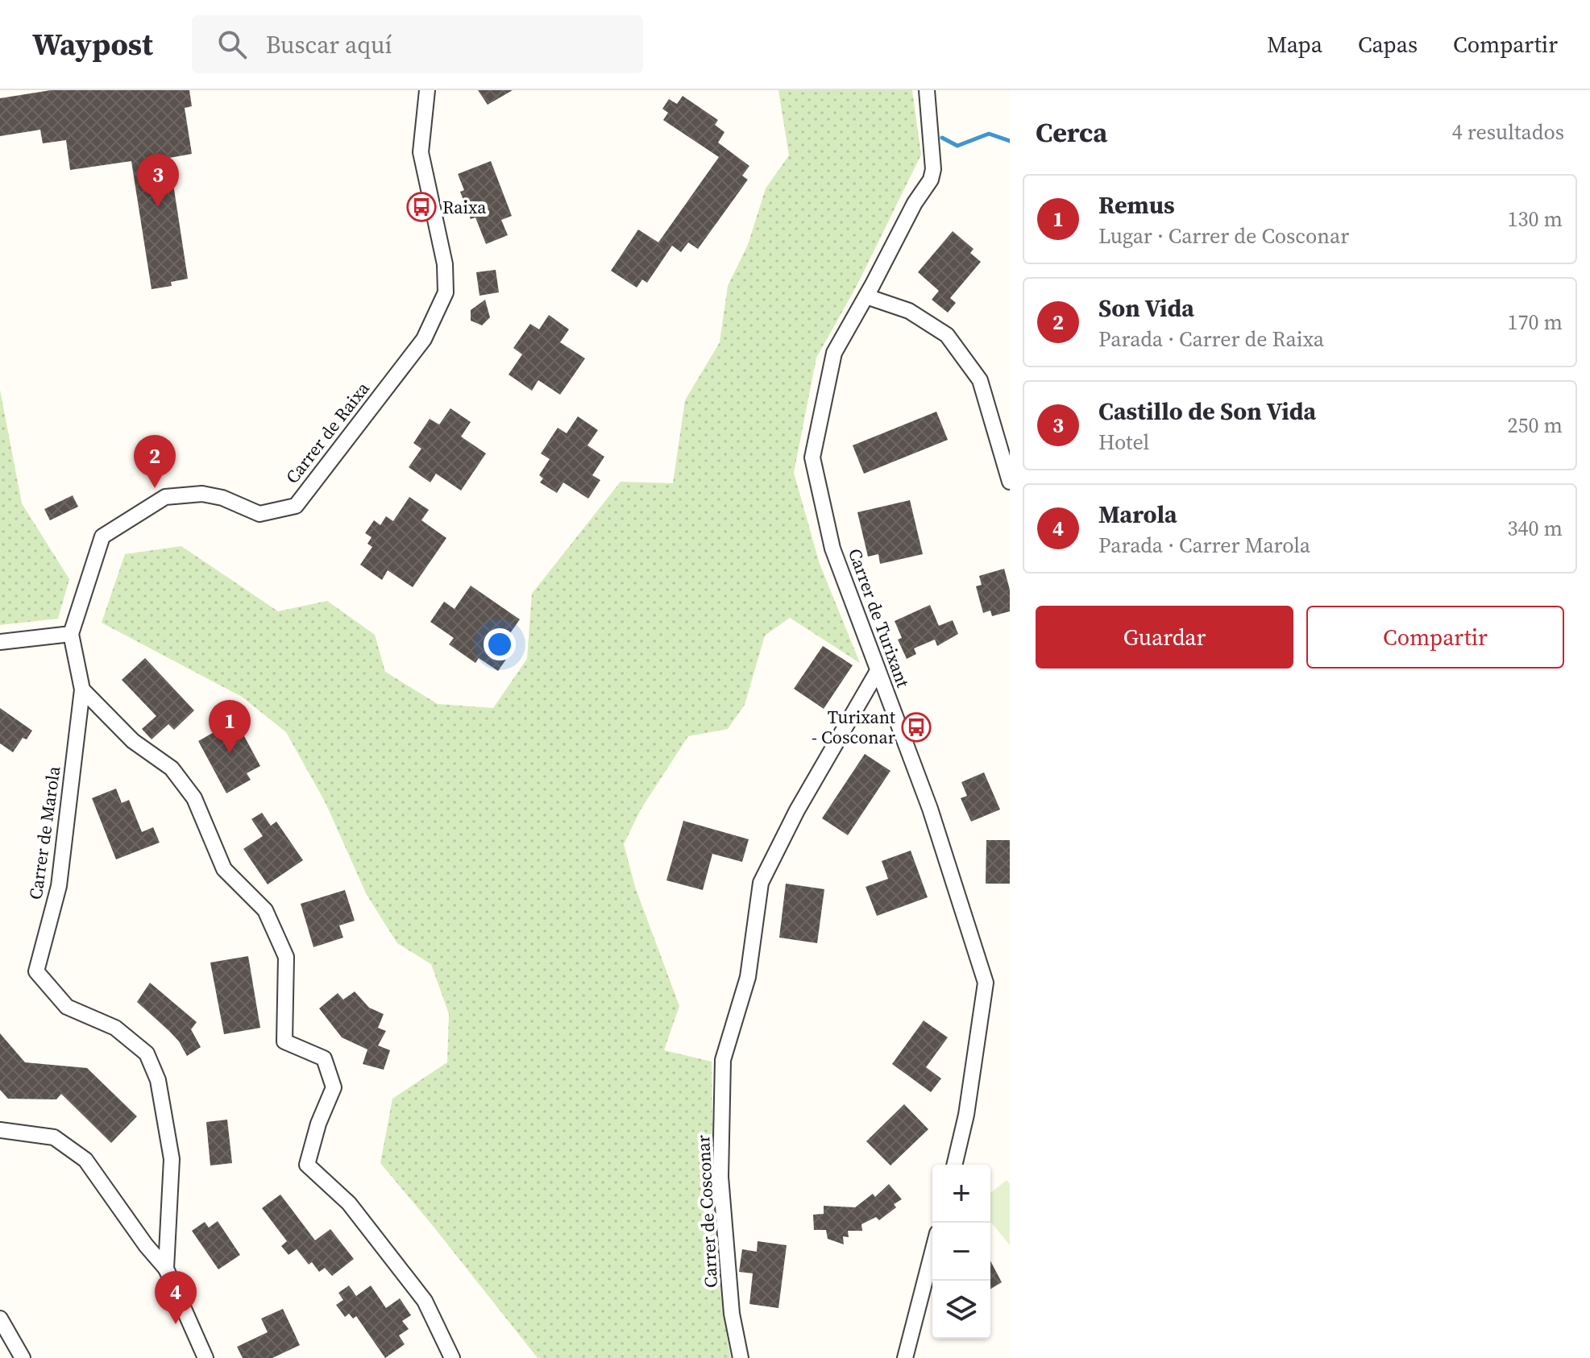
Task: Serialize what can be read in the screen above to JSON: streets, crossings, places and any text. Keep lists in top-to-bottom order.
{
  "streets": {
    "street": [
      "Carrer de Raixa",
      "Carrer de Turixant",
      "Carrer de Marola",
      "Carrer de Cosconar"
    ]
  },
  "crossings": [
    ["Carrer de Raixa", "Carrer de Marola"],
    ["Carrer de Turixant", "Carrer de Cosconar"]
  ],
  "places": {
    "bus stop": ["Raixa", "Turixant - Cosconar"]
  },
  "page": {
    "header": "Waypost",
    "search": "Buscar aquí",
    "nav": ["Mapa", "Capas", "Compartir"],
    "heading": ["Cerca", "4 resultados"],
    "pins": [
      "3",
      "2",
      "1",
      "4"
    ],
    "list": [
      {
        "mark": "1",
        "name": "Remus",
        "note": "Lugar · Carrer de Cosconar",
        "value": "130 m"
      },
      {
        "mark": "2",
        "name": "Son Vida",
        "note": "Parada · Carrer de Raixa",
        "value": "170 m"
      },
      {
        "mark": "3",
        "name": "Castillo de Son Vida",
        "note": "Hotel",
        "value": "250 m"
      },
      {
        "mark": "4",
        "name": "Marola",
        "note": "Parada · Carrer Marola",
        "value": "340 m"
      }
    ],
    "buttons": ["Guardar", "Compartir"],
    "map_buttons": ["+", "−"]
  }
}
